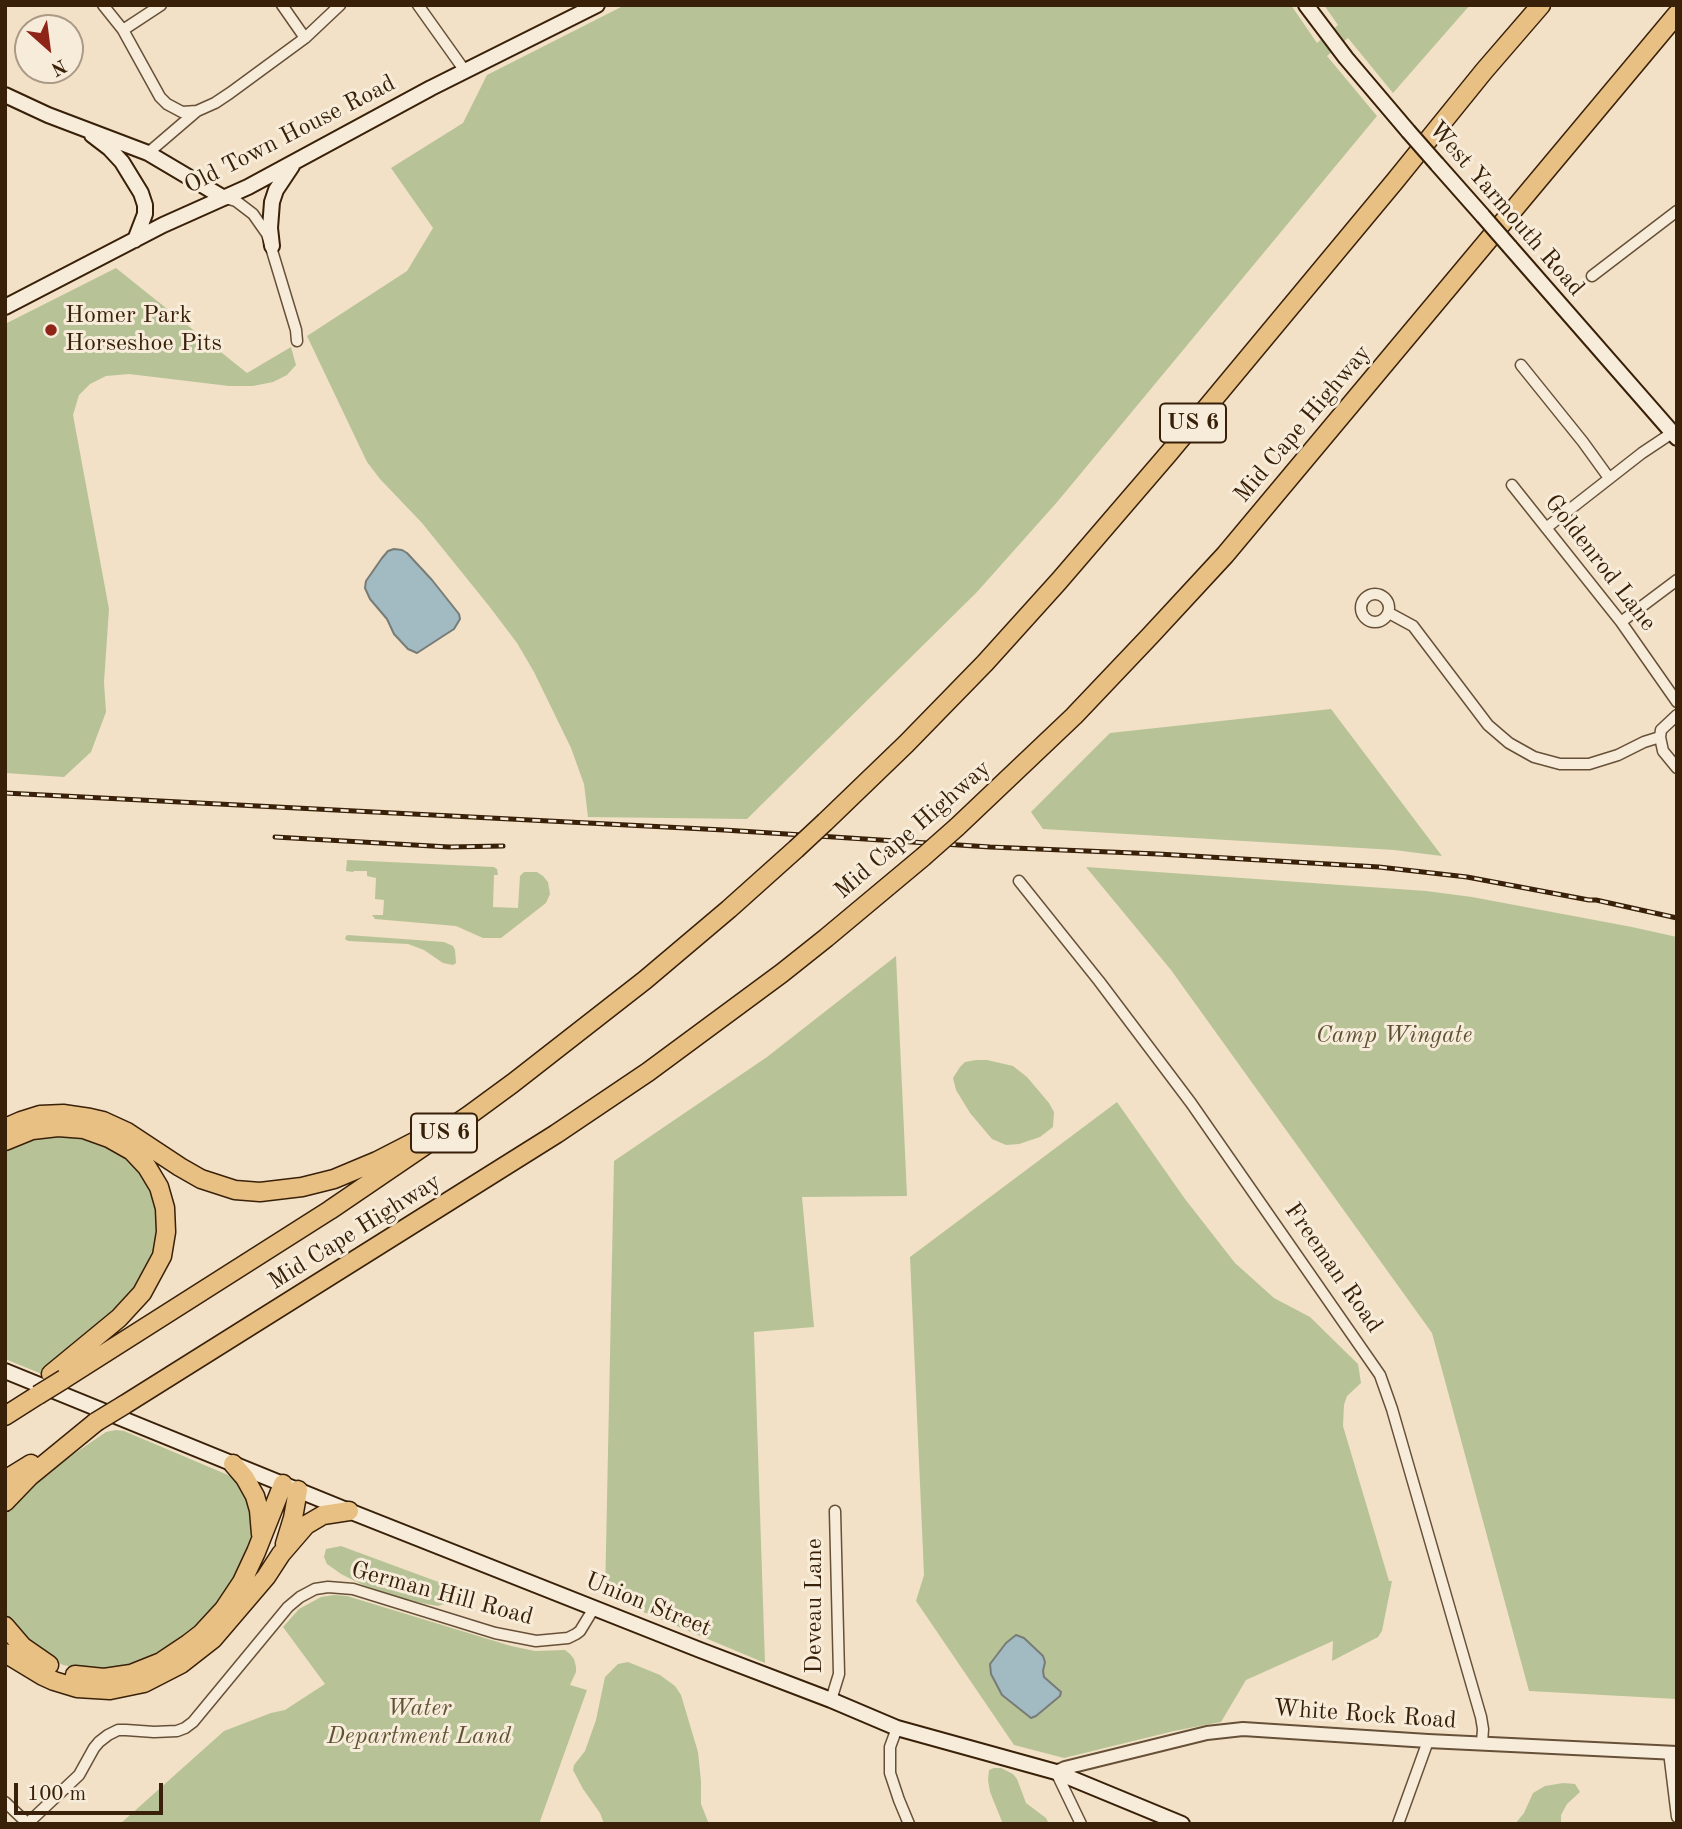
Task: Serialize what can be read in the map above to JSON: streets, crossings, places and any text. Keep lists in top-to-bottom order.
{
  "streets": {
    "highway": ["US 6", "Mid Cape Highway"],
    "main road": ["Old Town House Road", "West Yarmouth Road", "Union Street"],
    "street": [
      "Goldenrod Lane",
      "Freeman Road",
      "German Hill Road",
      "Deveau Lane",
      "White Rock Road"
    ]
  },
  "crossings": [
    ["Mid Cape Highway", "Union Street"],
    ["Freeman Road", "White Rock Road"],
    ["German Hill Road", "Union Street"],
    ["Union Street", "Deveau Lane"],
    ["Union Street", "White Rock Road"]
  ],
  "parks": ["Camp Wingate", "Water Department Land"],
  "places": ["Homer Park Horseshoe Pits"],
  "scale_bar": "100 m",
  "north": "bottom right"
}
